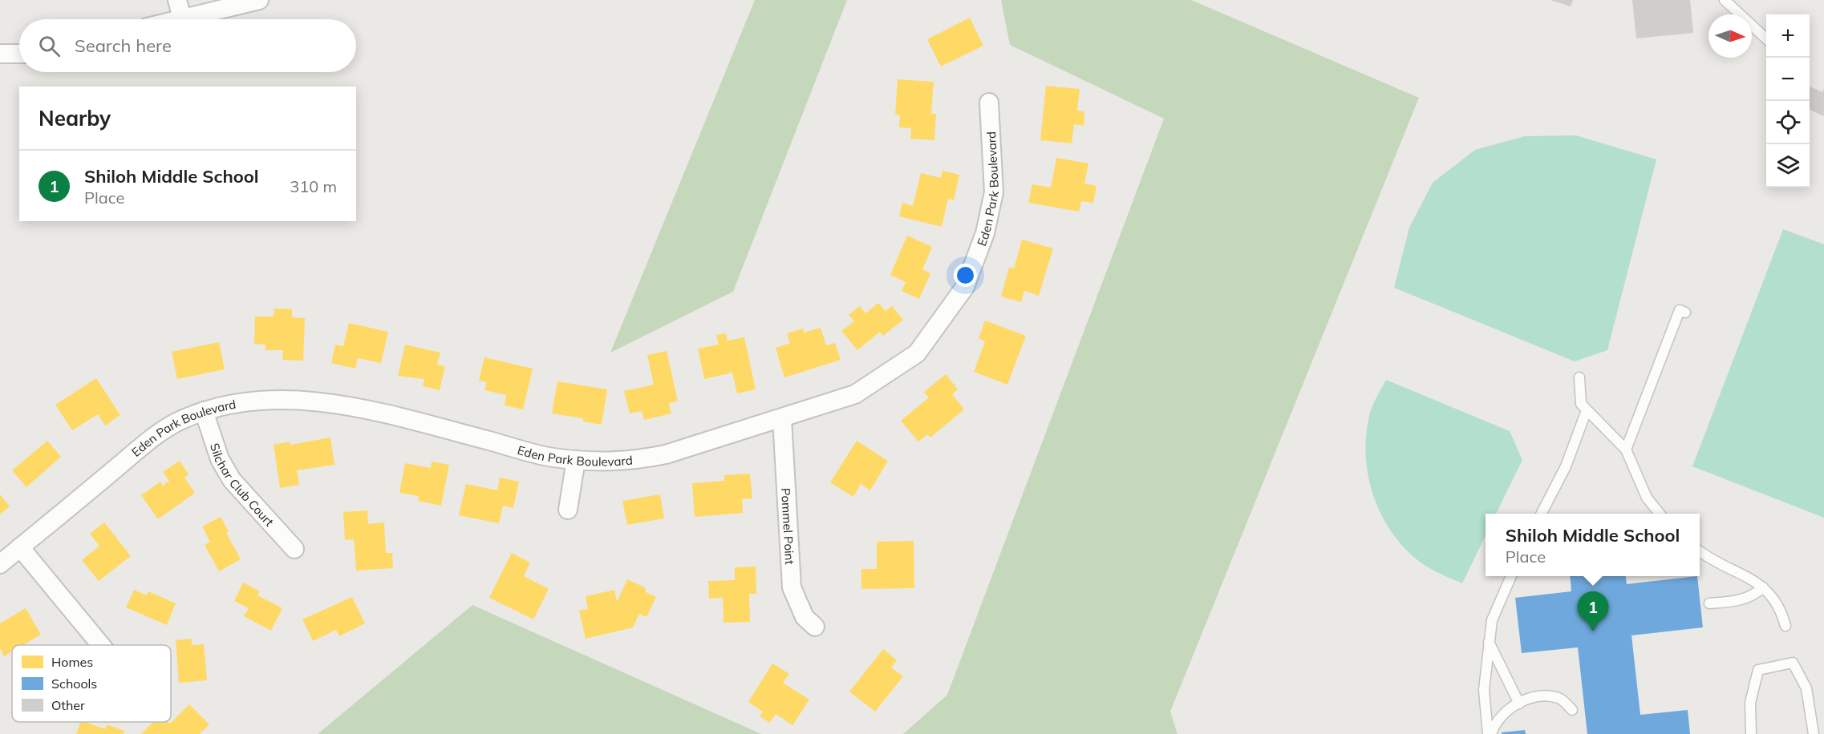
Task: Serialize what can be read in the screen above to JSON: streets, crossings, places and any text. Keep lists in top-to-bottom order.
{
  "streets": {
    "street": ["Eden Park Boulevard", "Silchar Club Court", "Pommel Point"]
  },
  "crossings": [
    ["Eden Park Boulevard", "Silchar Club Court"],
    ["Eden Park Boulevard", "Pommel Point"]
  ],
  "legend": ["Homes", "Schools", "Other"],
  "north": "right",
  "page": {
    "map_buttons": ["+", "−"],
    "search": "Search here",
    "heading": "Nearby",
    "list": [
      {
        "mark": "1",
        "name": "Shiloh Middle School",
        "note": "Place",
        "value": "310 m"
      }
    ],
    "popup": ["Shiloh Middle School", "Place"],
    "pins": "1"
  }
}
